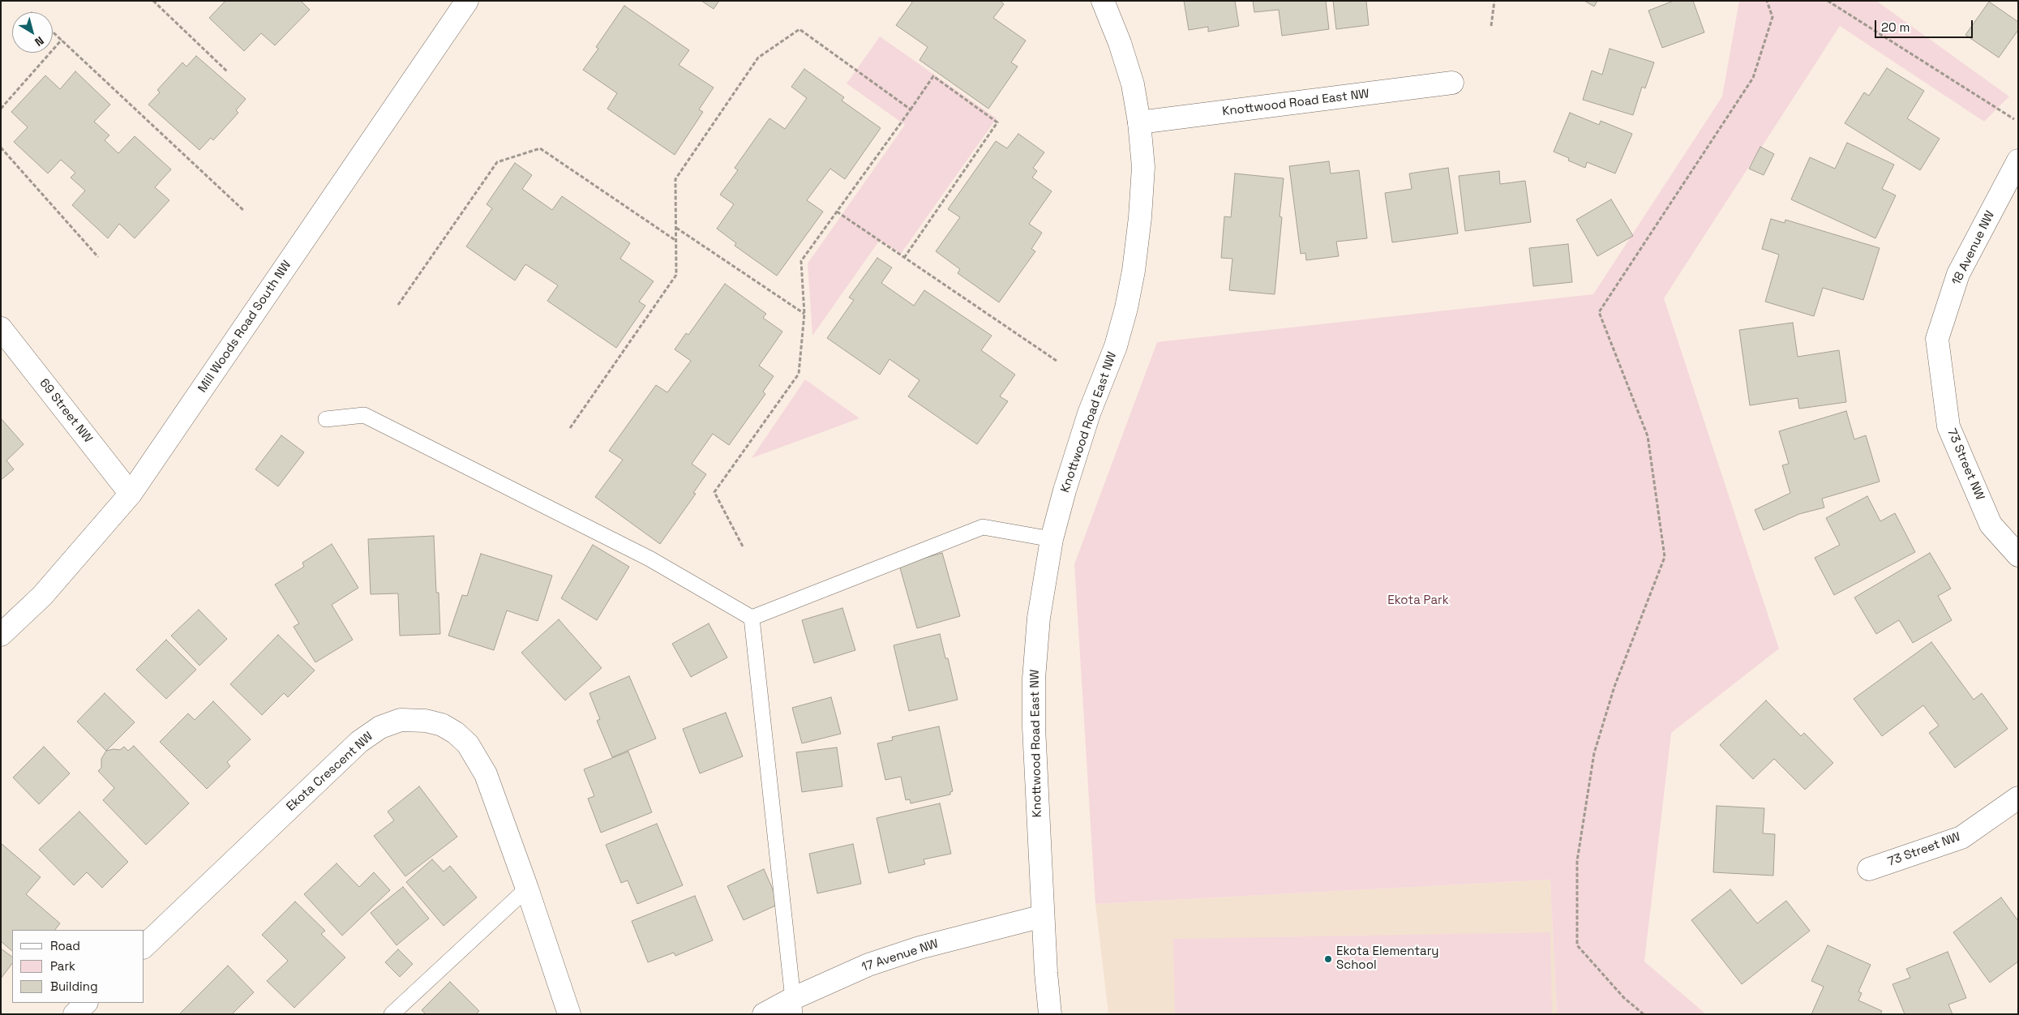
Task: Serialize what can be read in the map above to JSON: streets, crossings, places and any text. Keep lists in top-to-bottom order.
{
  "streets": {
    "street": [
      "Knottwood Road East NW",
      "18 Avenue NW",
      "Mill Woods Road South NW",
      "69 Street NW",
      "73 Street NW",
      "Ekota Crescent NW",
      "17 Avenue NW"
    ]
  },
  "crossings": [
    ["Knottwood Road East NW", "17 Avenue NW"],
    ["18 Avenue NW", "73 Street NW"],
    ["Mill Woods Road South NW", "69 Street NW"]
  ],
  "parks": ["Ekota Park"],
  "places": ["Ekota Elementary School"],
  "legend": ["Road", "Park", "Building"],
  "scale_bar": "20 m",
  "north": "bottom right"
}
